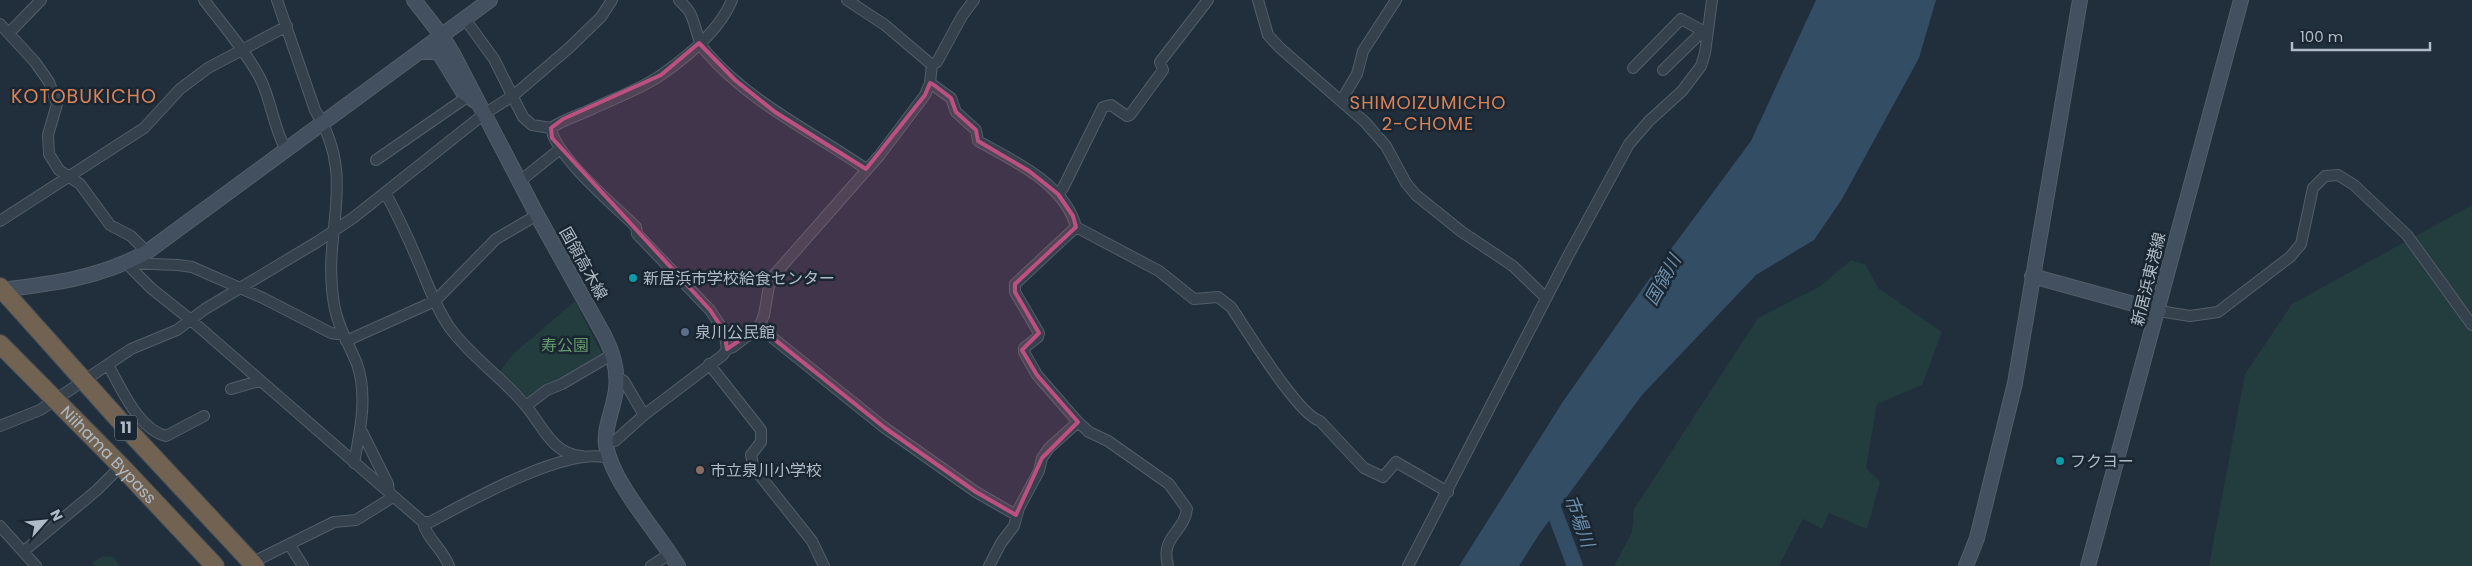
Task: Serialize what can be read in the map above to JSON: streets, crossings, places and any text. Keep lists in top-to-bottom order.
{
  "streets": {
    "highway": ["11", "Niihama Bypass"],
    "main road": ["国領高木線", "新居浜東港線"]
  },
  "districts": ["KOTOBUKICHO", "SHIMOIZUMICHO 2-CHOME"],
  "water": ["国領川", "市場川"],
  "parks": ["寿公園"],
  "places": [
    "新居浜市学校給食センター",
    "泉川公民館",
    "フクヨー",
    "市立泉川小学校"
  ],
  "scale_bar": "100 m",
  "north": "top right"
}
